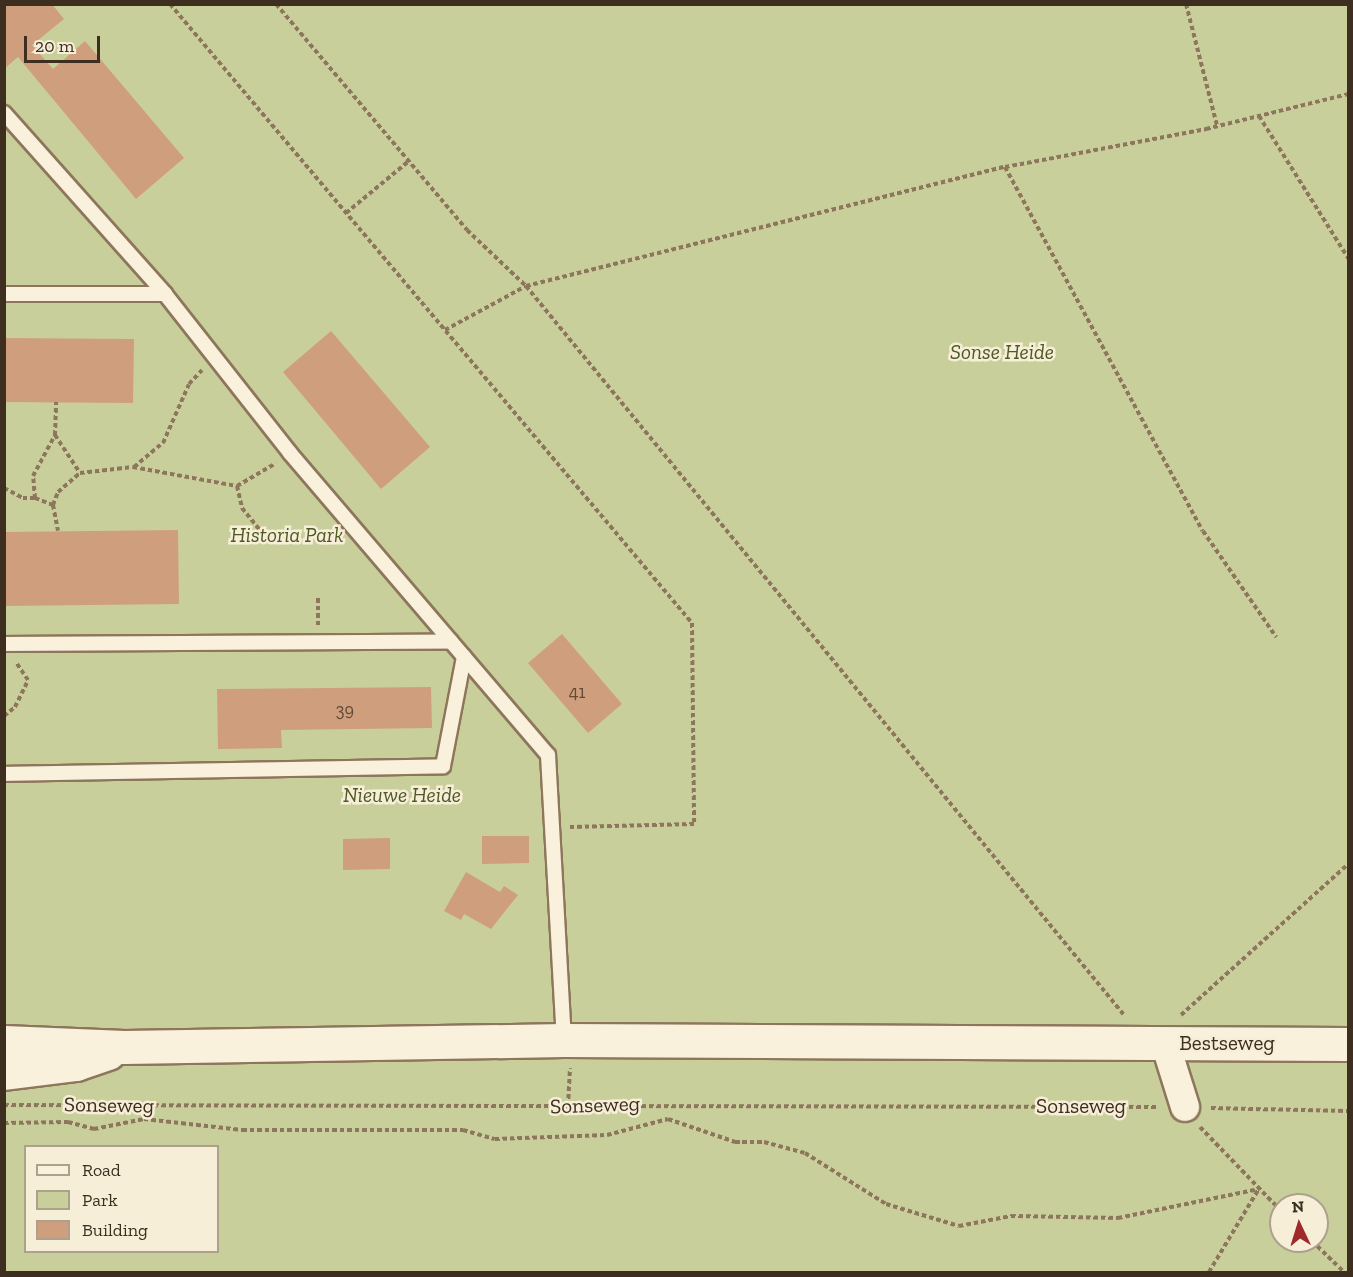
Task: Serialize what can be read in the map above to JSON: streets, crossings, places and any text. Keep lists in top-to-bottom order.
{
  "streets": {
    "main road": ["Bestseweg", "Sonseweg"]
  },
  "crossings": [
    ["Bestseweg", "Sonseweg"]
  ],
  "parks": ["Sonse Heide", "Historia Park", "Nieuwe Heide"],
  "house_numbers": ["41", "39"],
  "legend": ["Road", "Park", "Building"],
  "scale_bar": "20 m",
  "north": "top"
}
